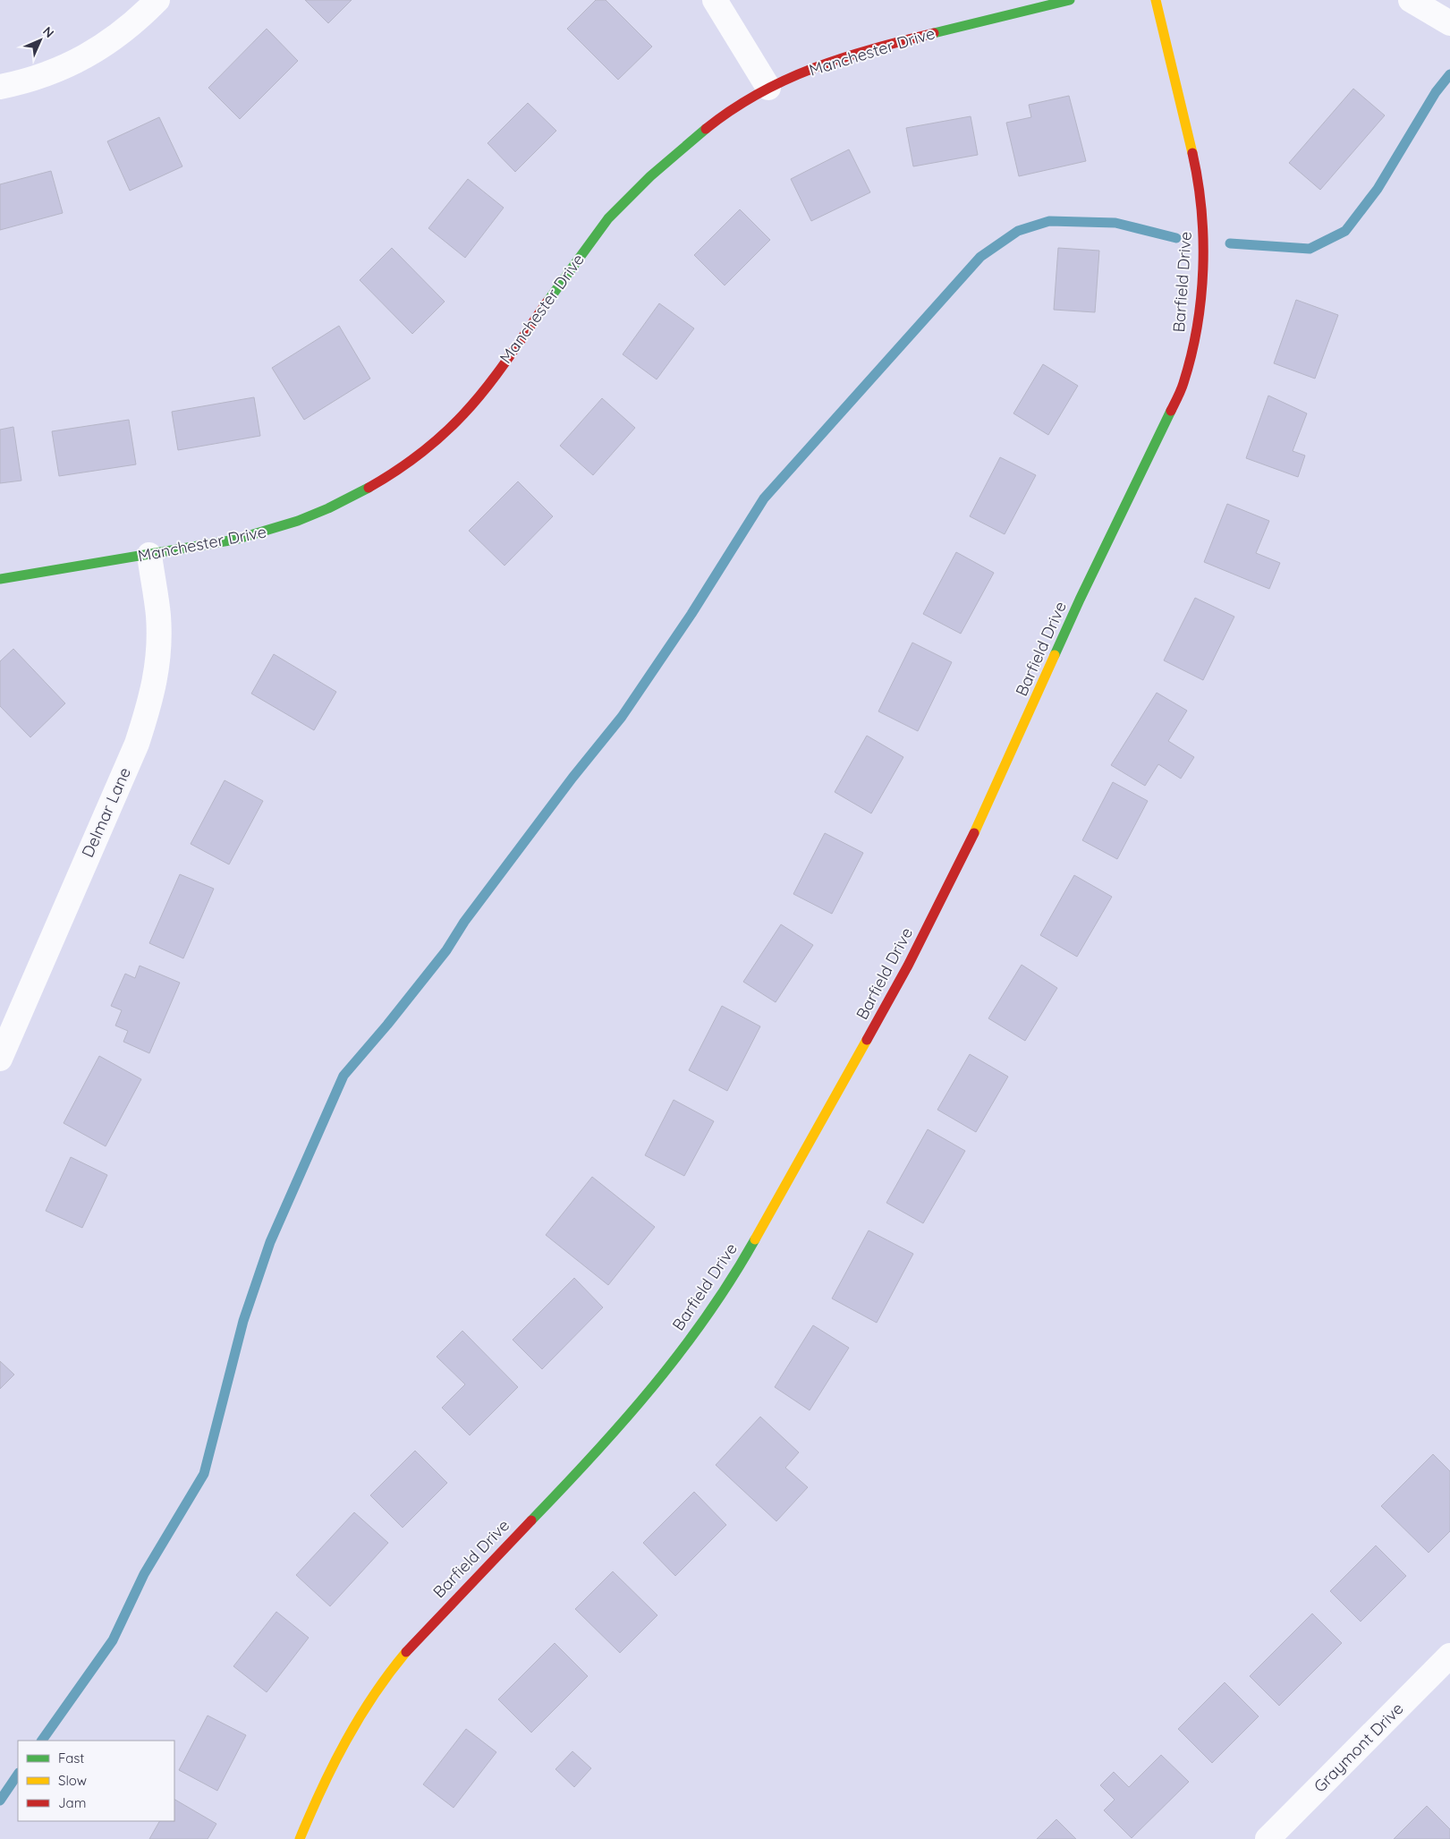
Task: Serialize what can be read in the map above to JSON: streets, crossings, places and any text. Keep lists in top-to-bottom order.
{
  "streets": {
    "street": [
      "Manchester Drive",
      "Barfield Drive",
      "Delmar Lane",
      "Graymont Drive"
    ]
  },
  "crossings": [
    ["Manchester Drive", "Delmar Lane"]
  ],
  "legend": ["Fast", "Slow", "Jam"],
  "north": "top right"
}
